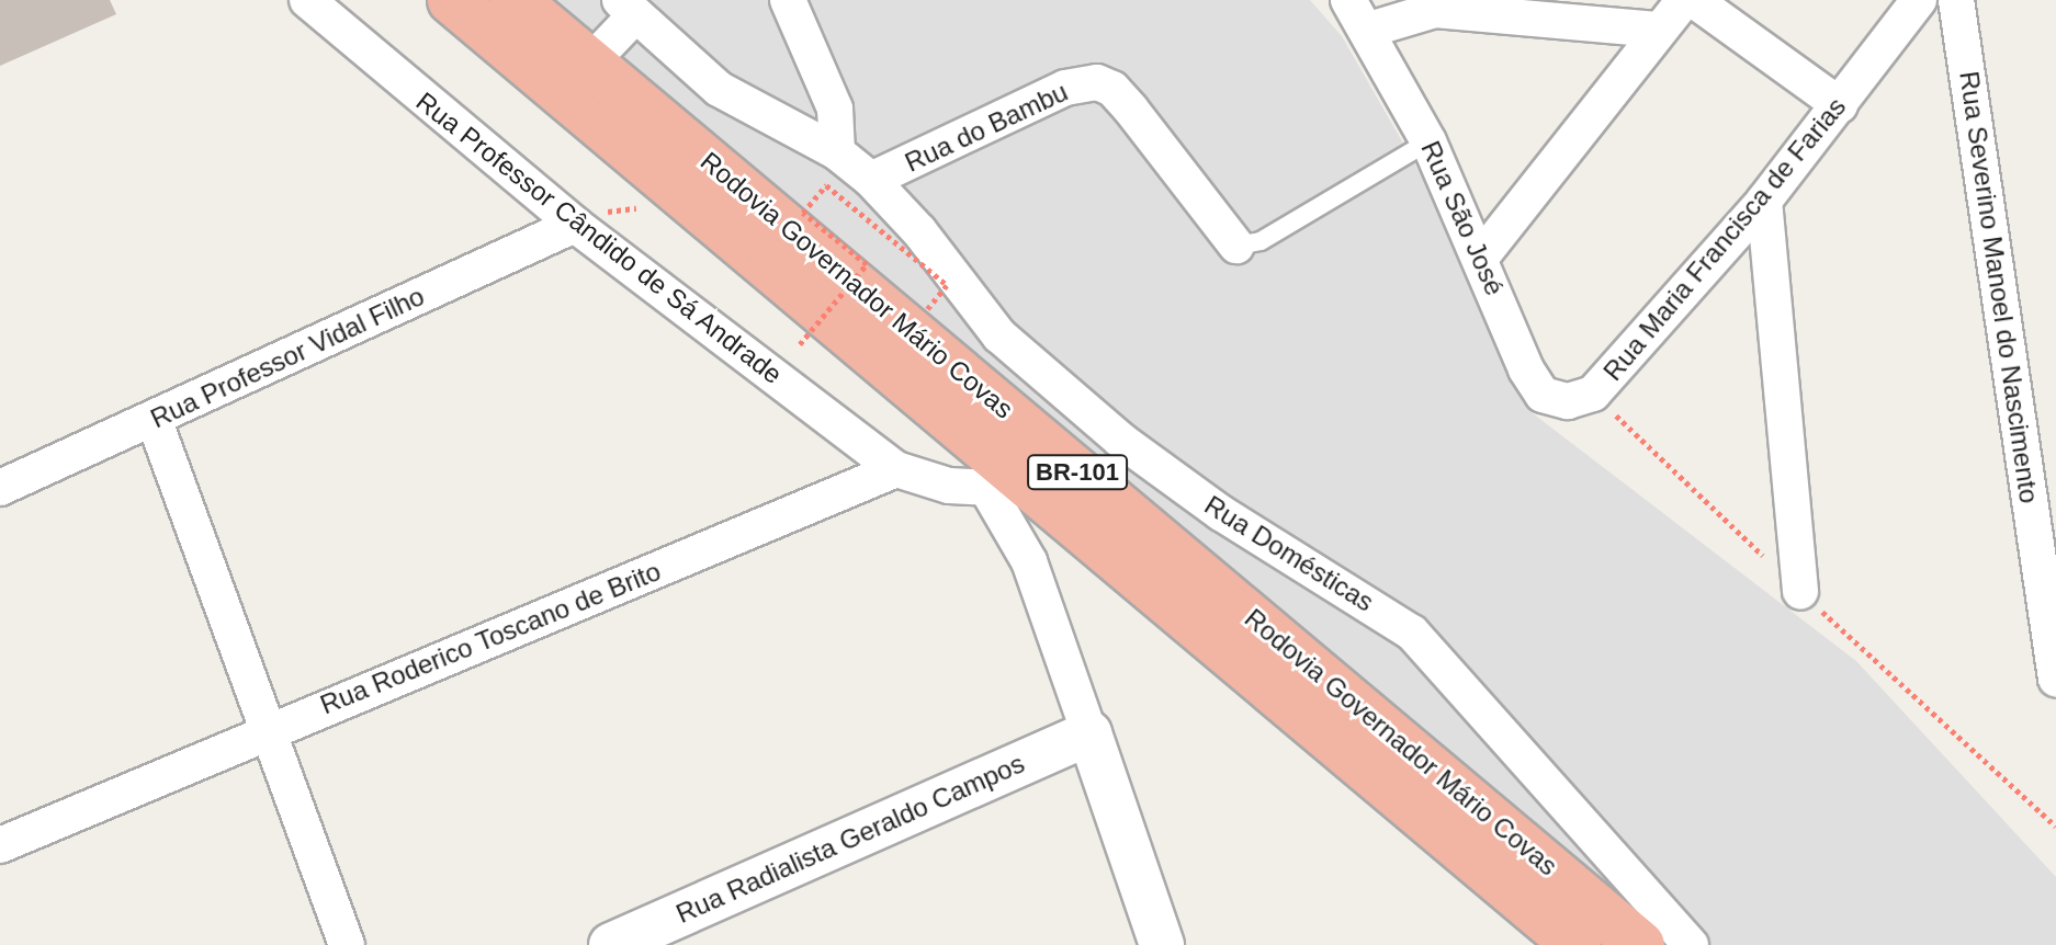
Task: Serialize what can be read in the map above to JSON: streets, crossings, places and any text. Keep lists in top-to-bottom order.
{
  "streets": {
    "highway": ["Rodovia Governador Mário Covas", "BR-101"],
    "street": [
      "Rua do Bambu",
      "Rua São José",
      "Rua Professor Cândido de Sá Andrade",
      "Rua Maria Francisca de Farias",
      "Rua Severino Manoel do Nascimento",
      "Rua Professor Vidal Filho",
      "Rua Domésticas",
      "Rua Roderico Toscano de Brito",
      "Rua Radialista Geraldo Campos"
    ]
  },
  "crossings": [
    ["Rua do Bambu", "Rua Domésticas"],
    ["Rua São José", "Rua Maria Francisca de Farias"],
    ["Rua Professor Cândido de Sá Andrade", "Rua Professor Vidal Filho"],
    ["Rua Professor Cândido de Sá Andrade", "Rua Roderico Toscano de Brito"]
  ]
}
